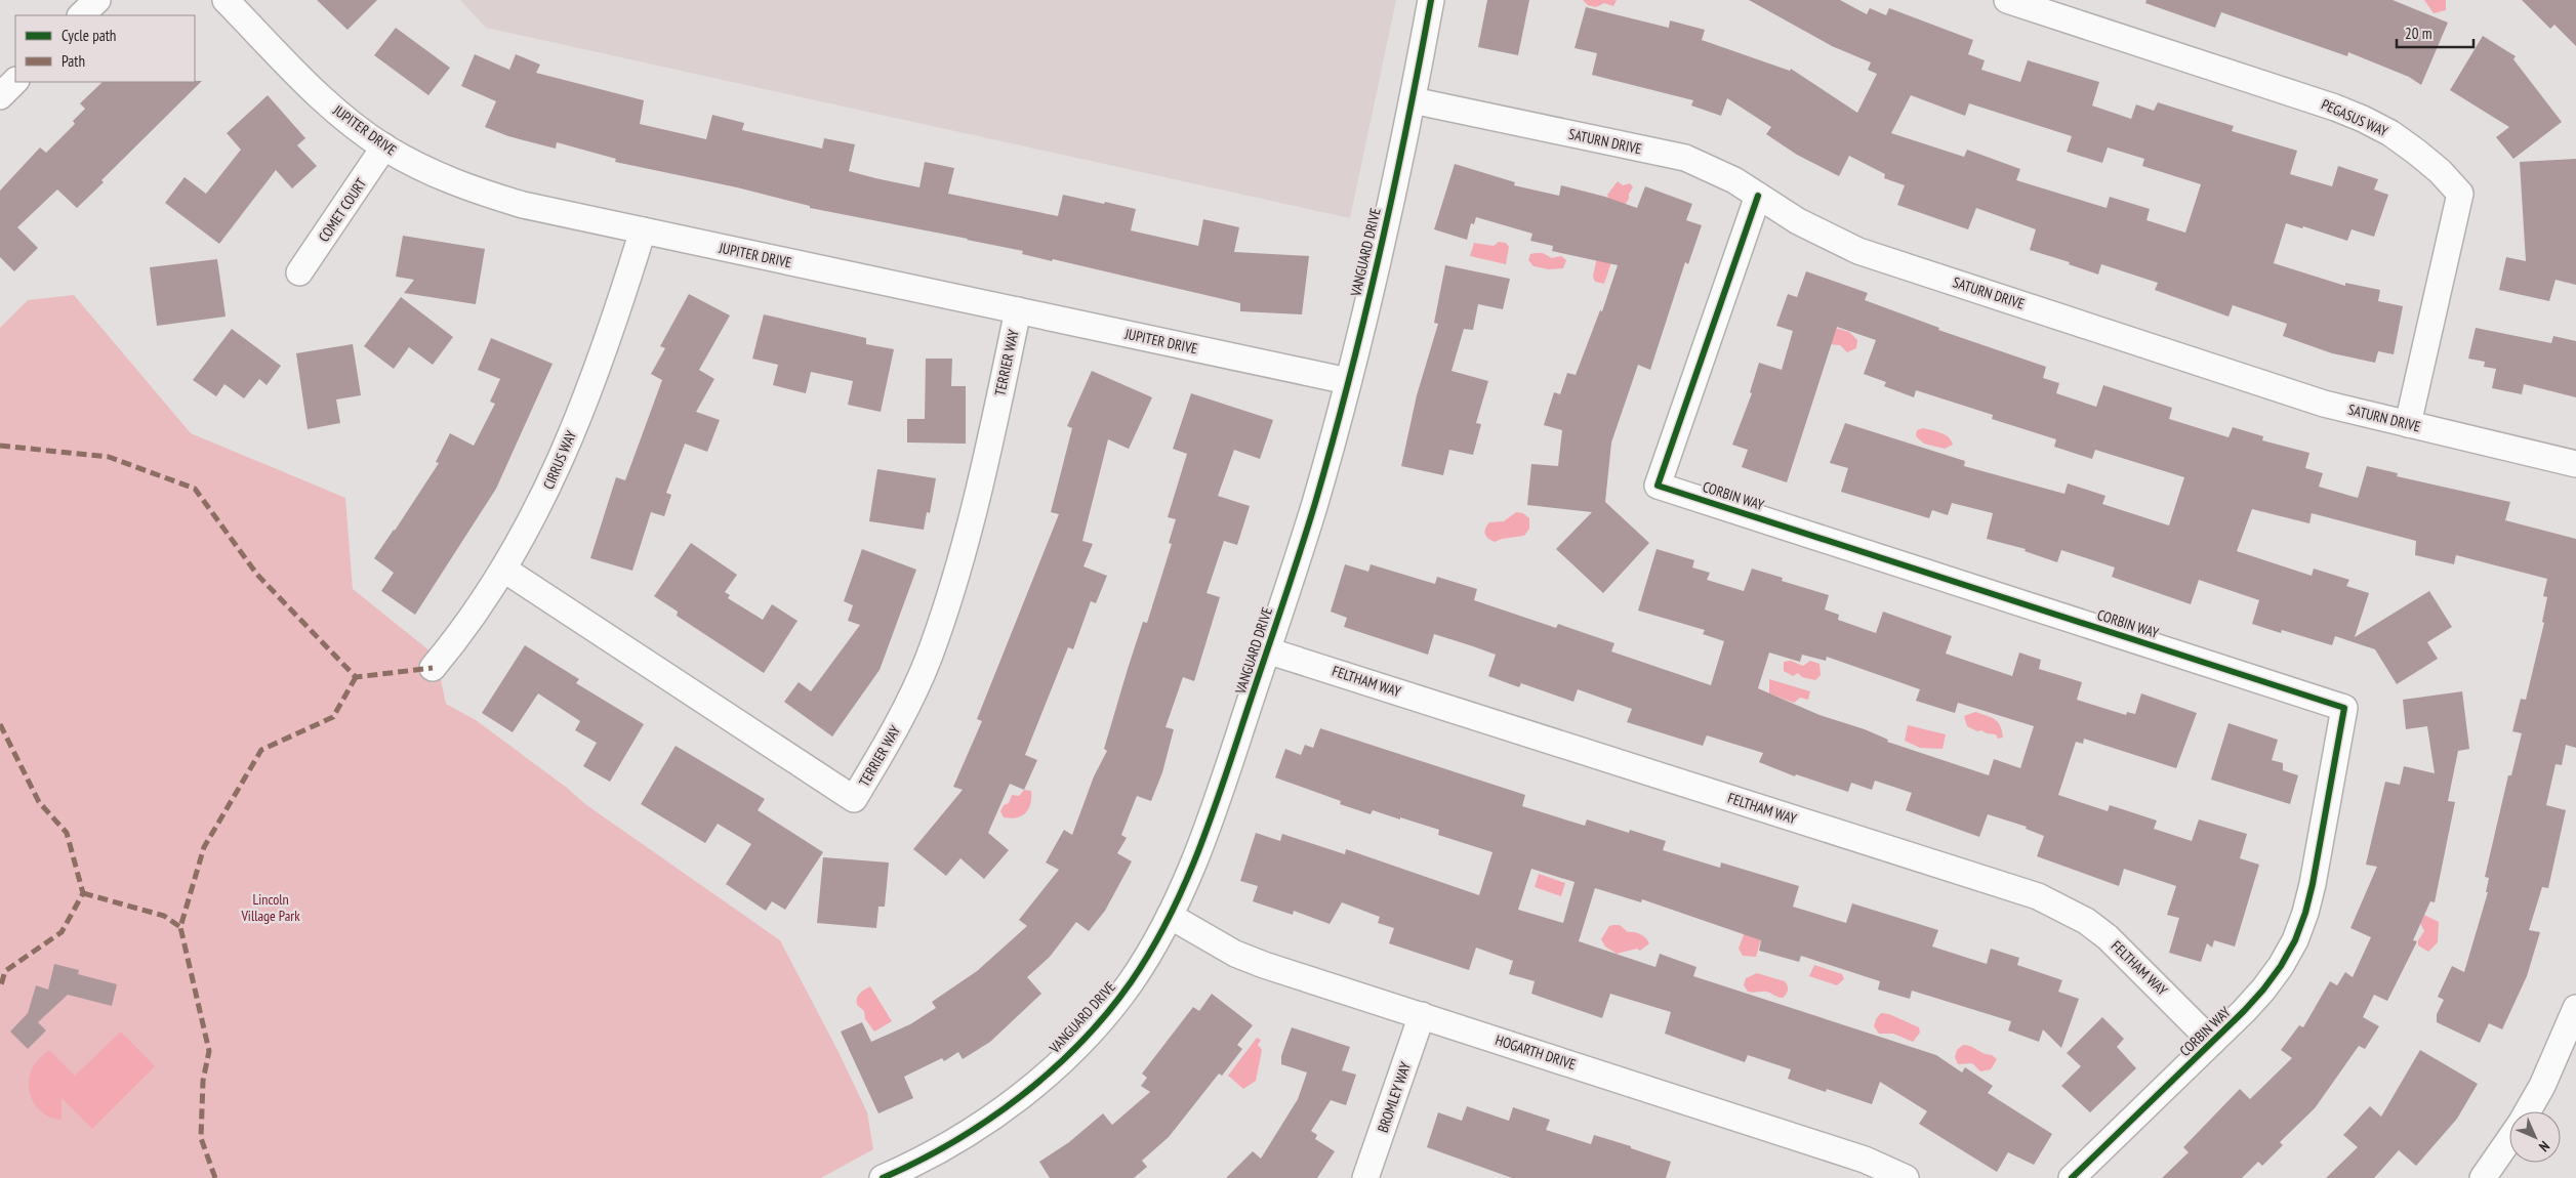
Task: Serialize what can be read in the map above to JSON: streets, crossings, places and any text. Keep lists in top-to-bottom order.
{
  "streets": {
    "street": [
      "PEGASUS WAY",
      "JUPITER DRIVE",
      "SATURN DRIVE",
      "COMET COURT",
      "VANGUARD DRIVE",
      "TERRIER WAY",
      "CIRRUS WAY",
      "CORBIN WAY",
      "FELTHAM WAY",
      "HOGARTH DRIVE",
      "BROMLEY WAY"
    ]
  },
  "crossings": [
    ["PEGASUS WAY", "SATURN DRIVE"],
    ["JUPITER DRIVE", "COMET COURT"],
    ["JUPITER DRIVE", "VANGUARD DRIVE"],
    ["JUPITER DRIVE", "TERRIER WAY"],
    ["JUPITER DRIVE", "CIRRUS WAY"],
    ["SATURN DRIVE", "VANGUARD DRIVE"],
    ["SATURN DRIVE", "CORBIN WAY"],
    ["VANGUARD DRIVE", "FELTHAM WAY"],
    ["VANGUARD DRIVE", "HOGARTH DRIVE"],
    ["TERRIER WAY", "CIRRUS WAY"],
    ["CORBIN WAY", "FELTHAM WAY"],
    ["HOGARTH DRIVE", "BROMLEY WAY"]
  ],
  "parks": ["Lincoln Village Park"],
  "legend": ["Cycle path", "Path"],
  "scale_bar": "20 m",
  "north": "bottom right"
}
